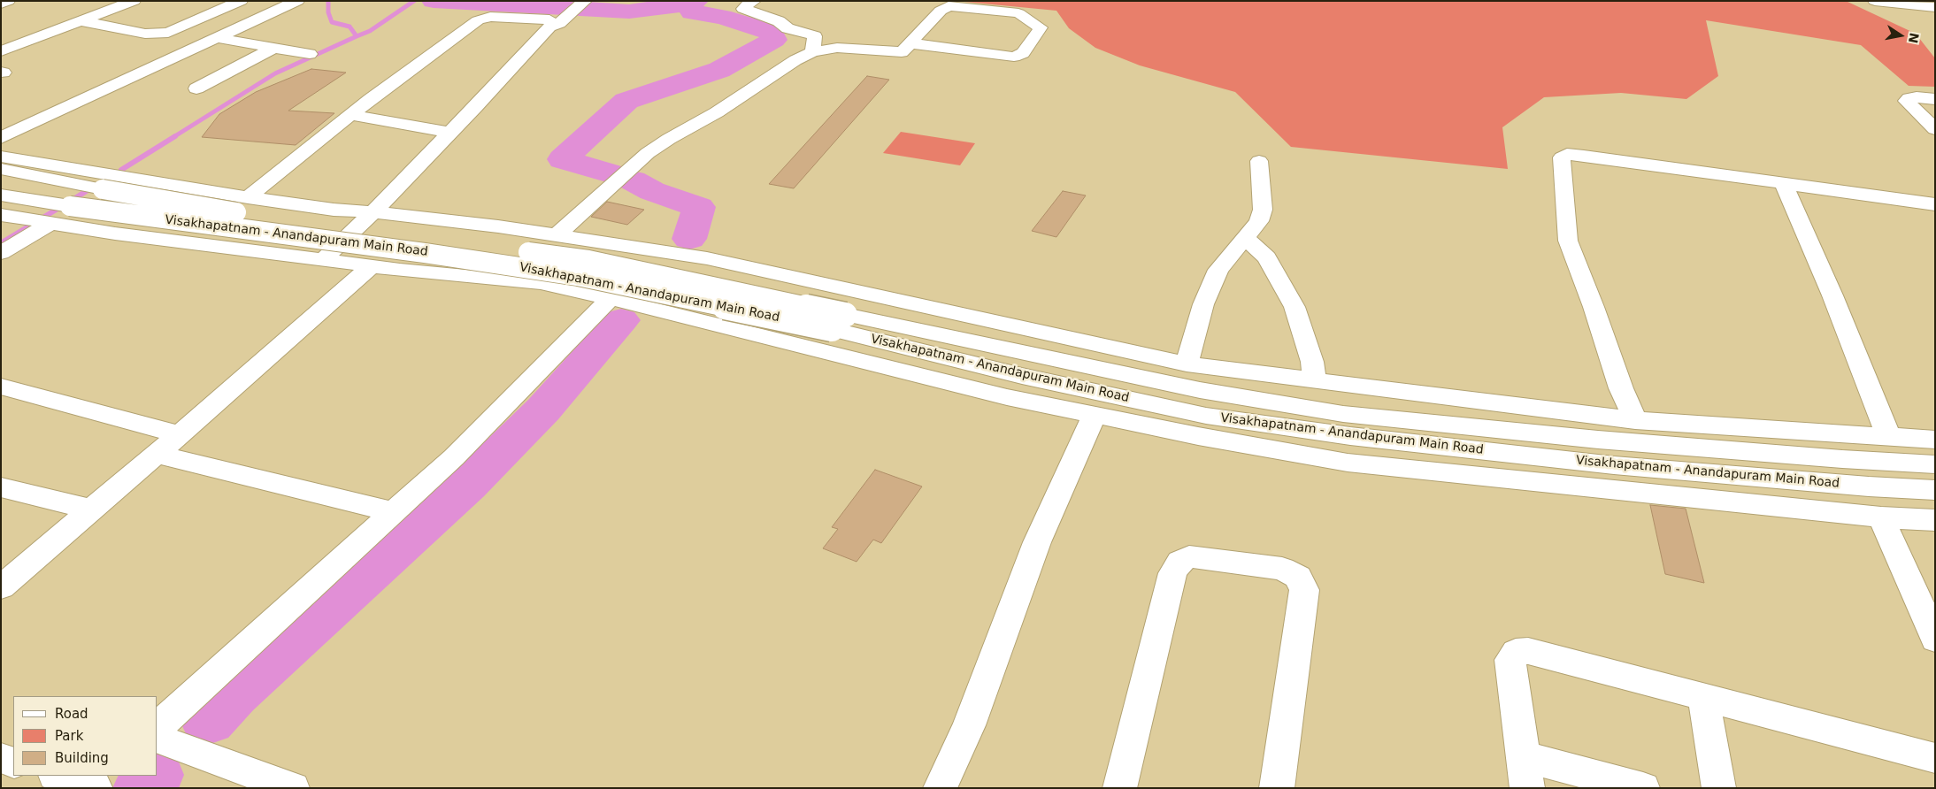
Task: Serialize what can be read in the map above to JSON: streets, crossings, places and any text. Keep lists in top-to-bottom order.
{
  "streets": {
    "street": ["Visakhapatnam - Anandapuram Main Road"]
  },
  "legend": ["Road", "Park", "Building"],
  "north": "right"
}
